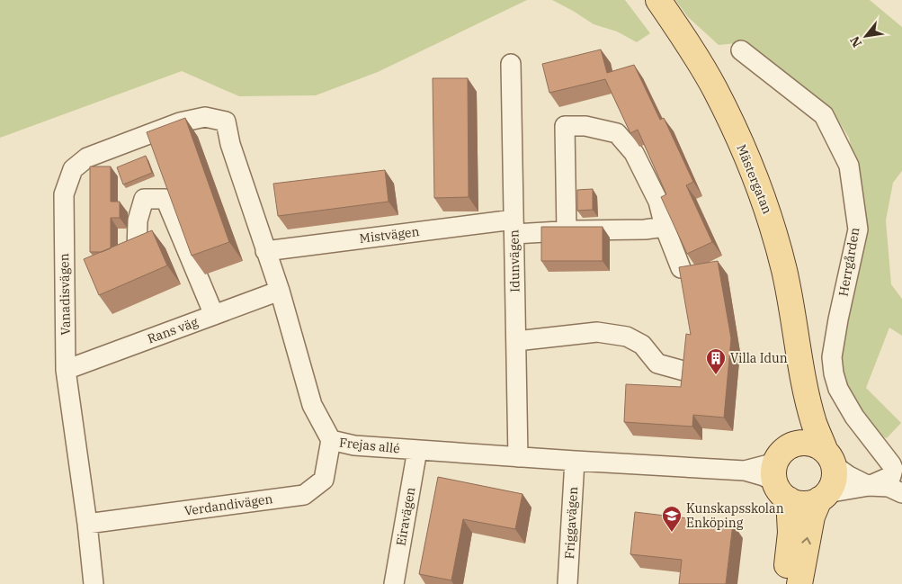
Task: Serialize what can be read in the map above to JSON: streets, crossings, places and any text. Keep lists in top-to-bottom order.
{
  "streets": {
    "main road": ["Mästergatan"],
    "street": [
      "Mistvägen",
      "Idunvägen",
      "Herrgården",
      "Vanadisvägen",
      "Rans väg",
      "Frejas allé",
      "Verdandivägen",
      "Eiravägen",
      "Friggavägen"
    ]
  },
  "crossings": [
    ["Mästergatan", "Frejas allé"],
    ["Mistvägen", "Idunvägen"],
    ["Mistvägen", "Frejas allé"],
    ["Idunvägen", "Frejas allé"],
    ["Vanadisvägen", "Rans väg"],
    ["Vanadisvägen", "Frejas allé"],
    ["Vanadisvägen", "Verdandivägen"],
    ["Rans väg", "Frejas allé"],
    ["Frejas allé", "Verdandivägen"],
    ["Frejas allé", "Eiravägen"],
    ["Frejas allé", "Friggavägen"]
  ],
  "places": {
    "building": ["Villa Idun"],
    "school or university": ["Kunskapsskolan Enköping"]
  },
  "north": "bottom left"
}
